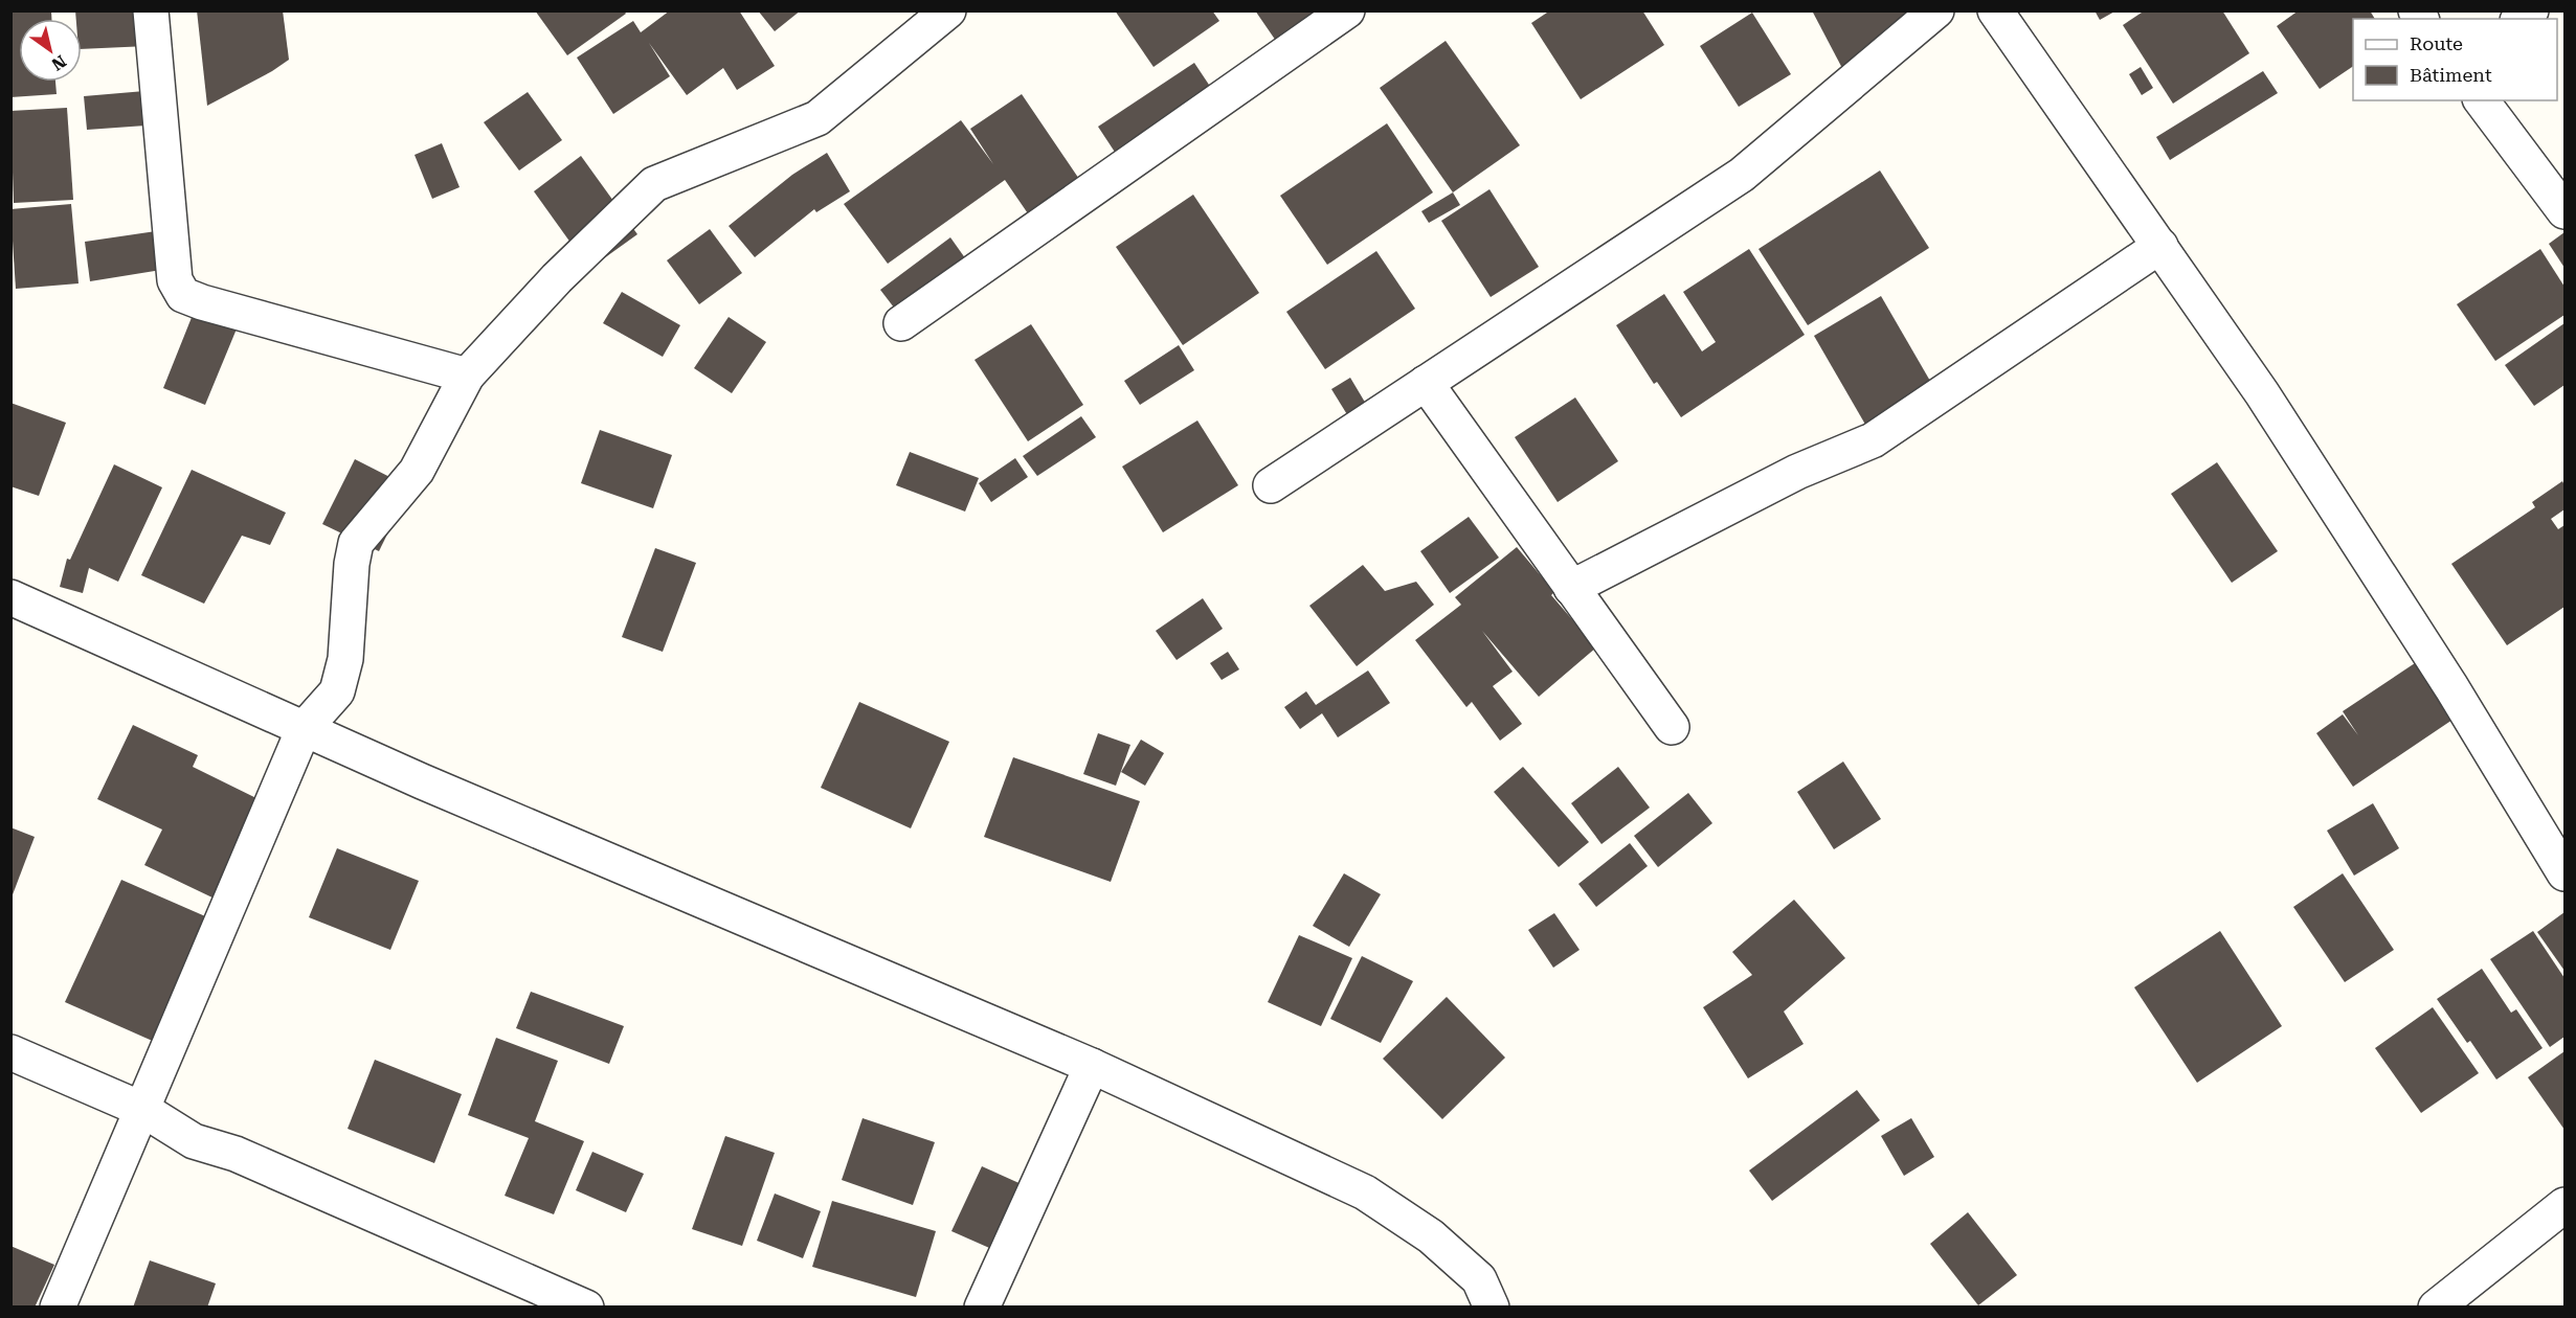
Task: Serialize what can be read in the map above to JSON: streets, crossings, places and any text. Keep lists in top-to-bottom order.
{
  "legend": ["Route", "Bâtiment"],
  "north": "bottom right"
}
